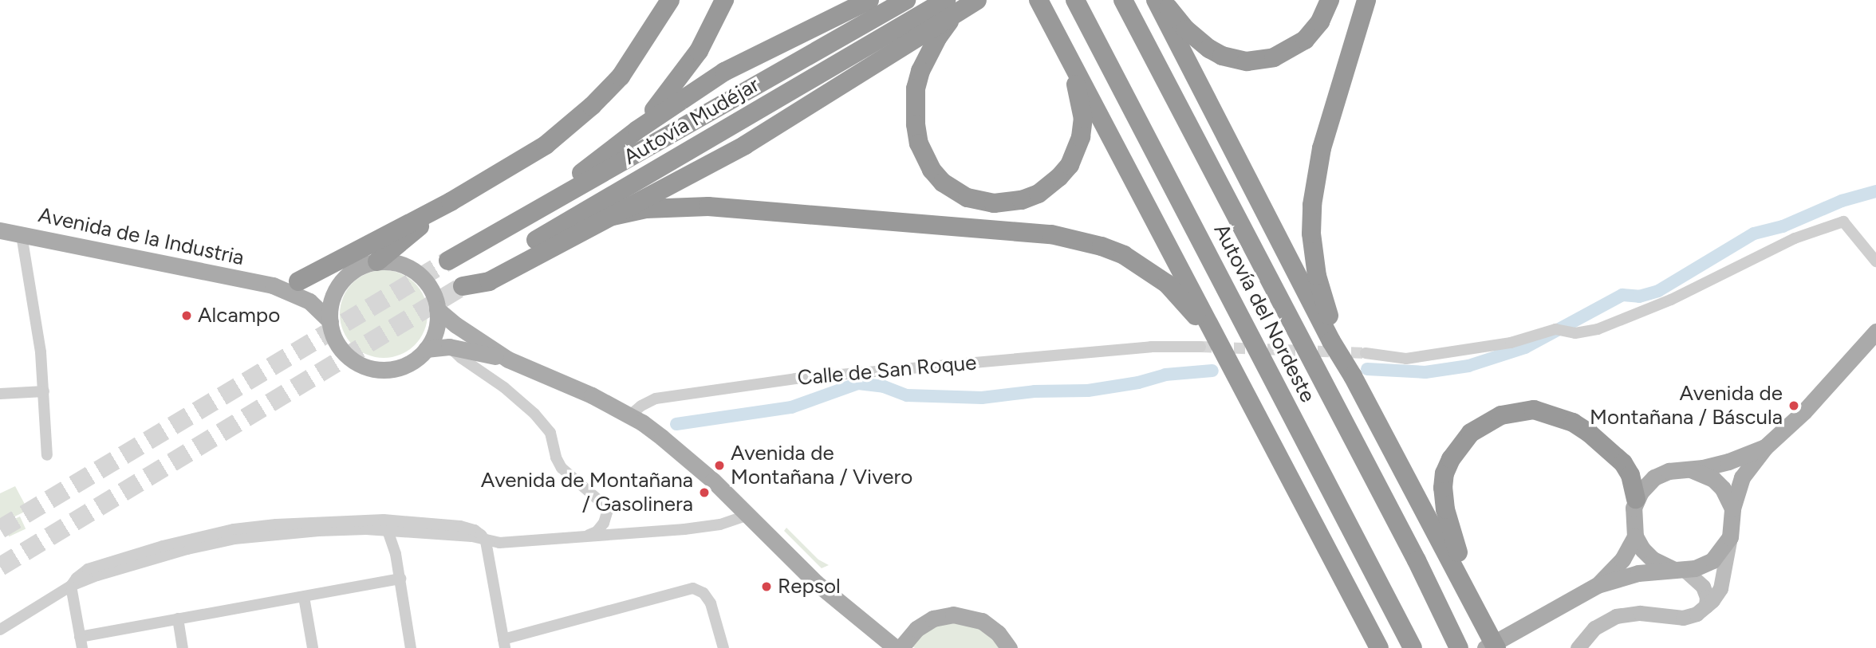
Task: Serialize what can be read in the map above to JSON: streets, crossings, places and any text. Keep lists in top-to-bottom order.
{
  "streets": {
    "highway": ["Autovía Mudéjar", "Autovía del Nordeste"],
    "main road": ["Avenida de la Industria"],
    "street": ["Calle de San Roque"]
  },
  "places": [
    "Alcampo",
    "Avenida de Montañana / Báscula",
    "Avenida de Montañana / Vivero",
    "Avenida de Montañana / Gasolinera",
    "Repsol"
  ]
}
